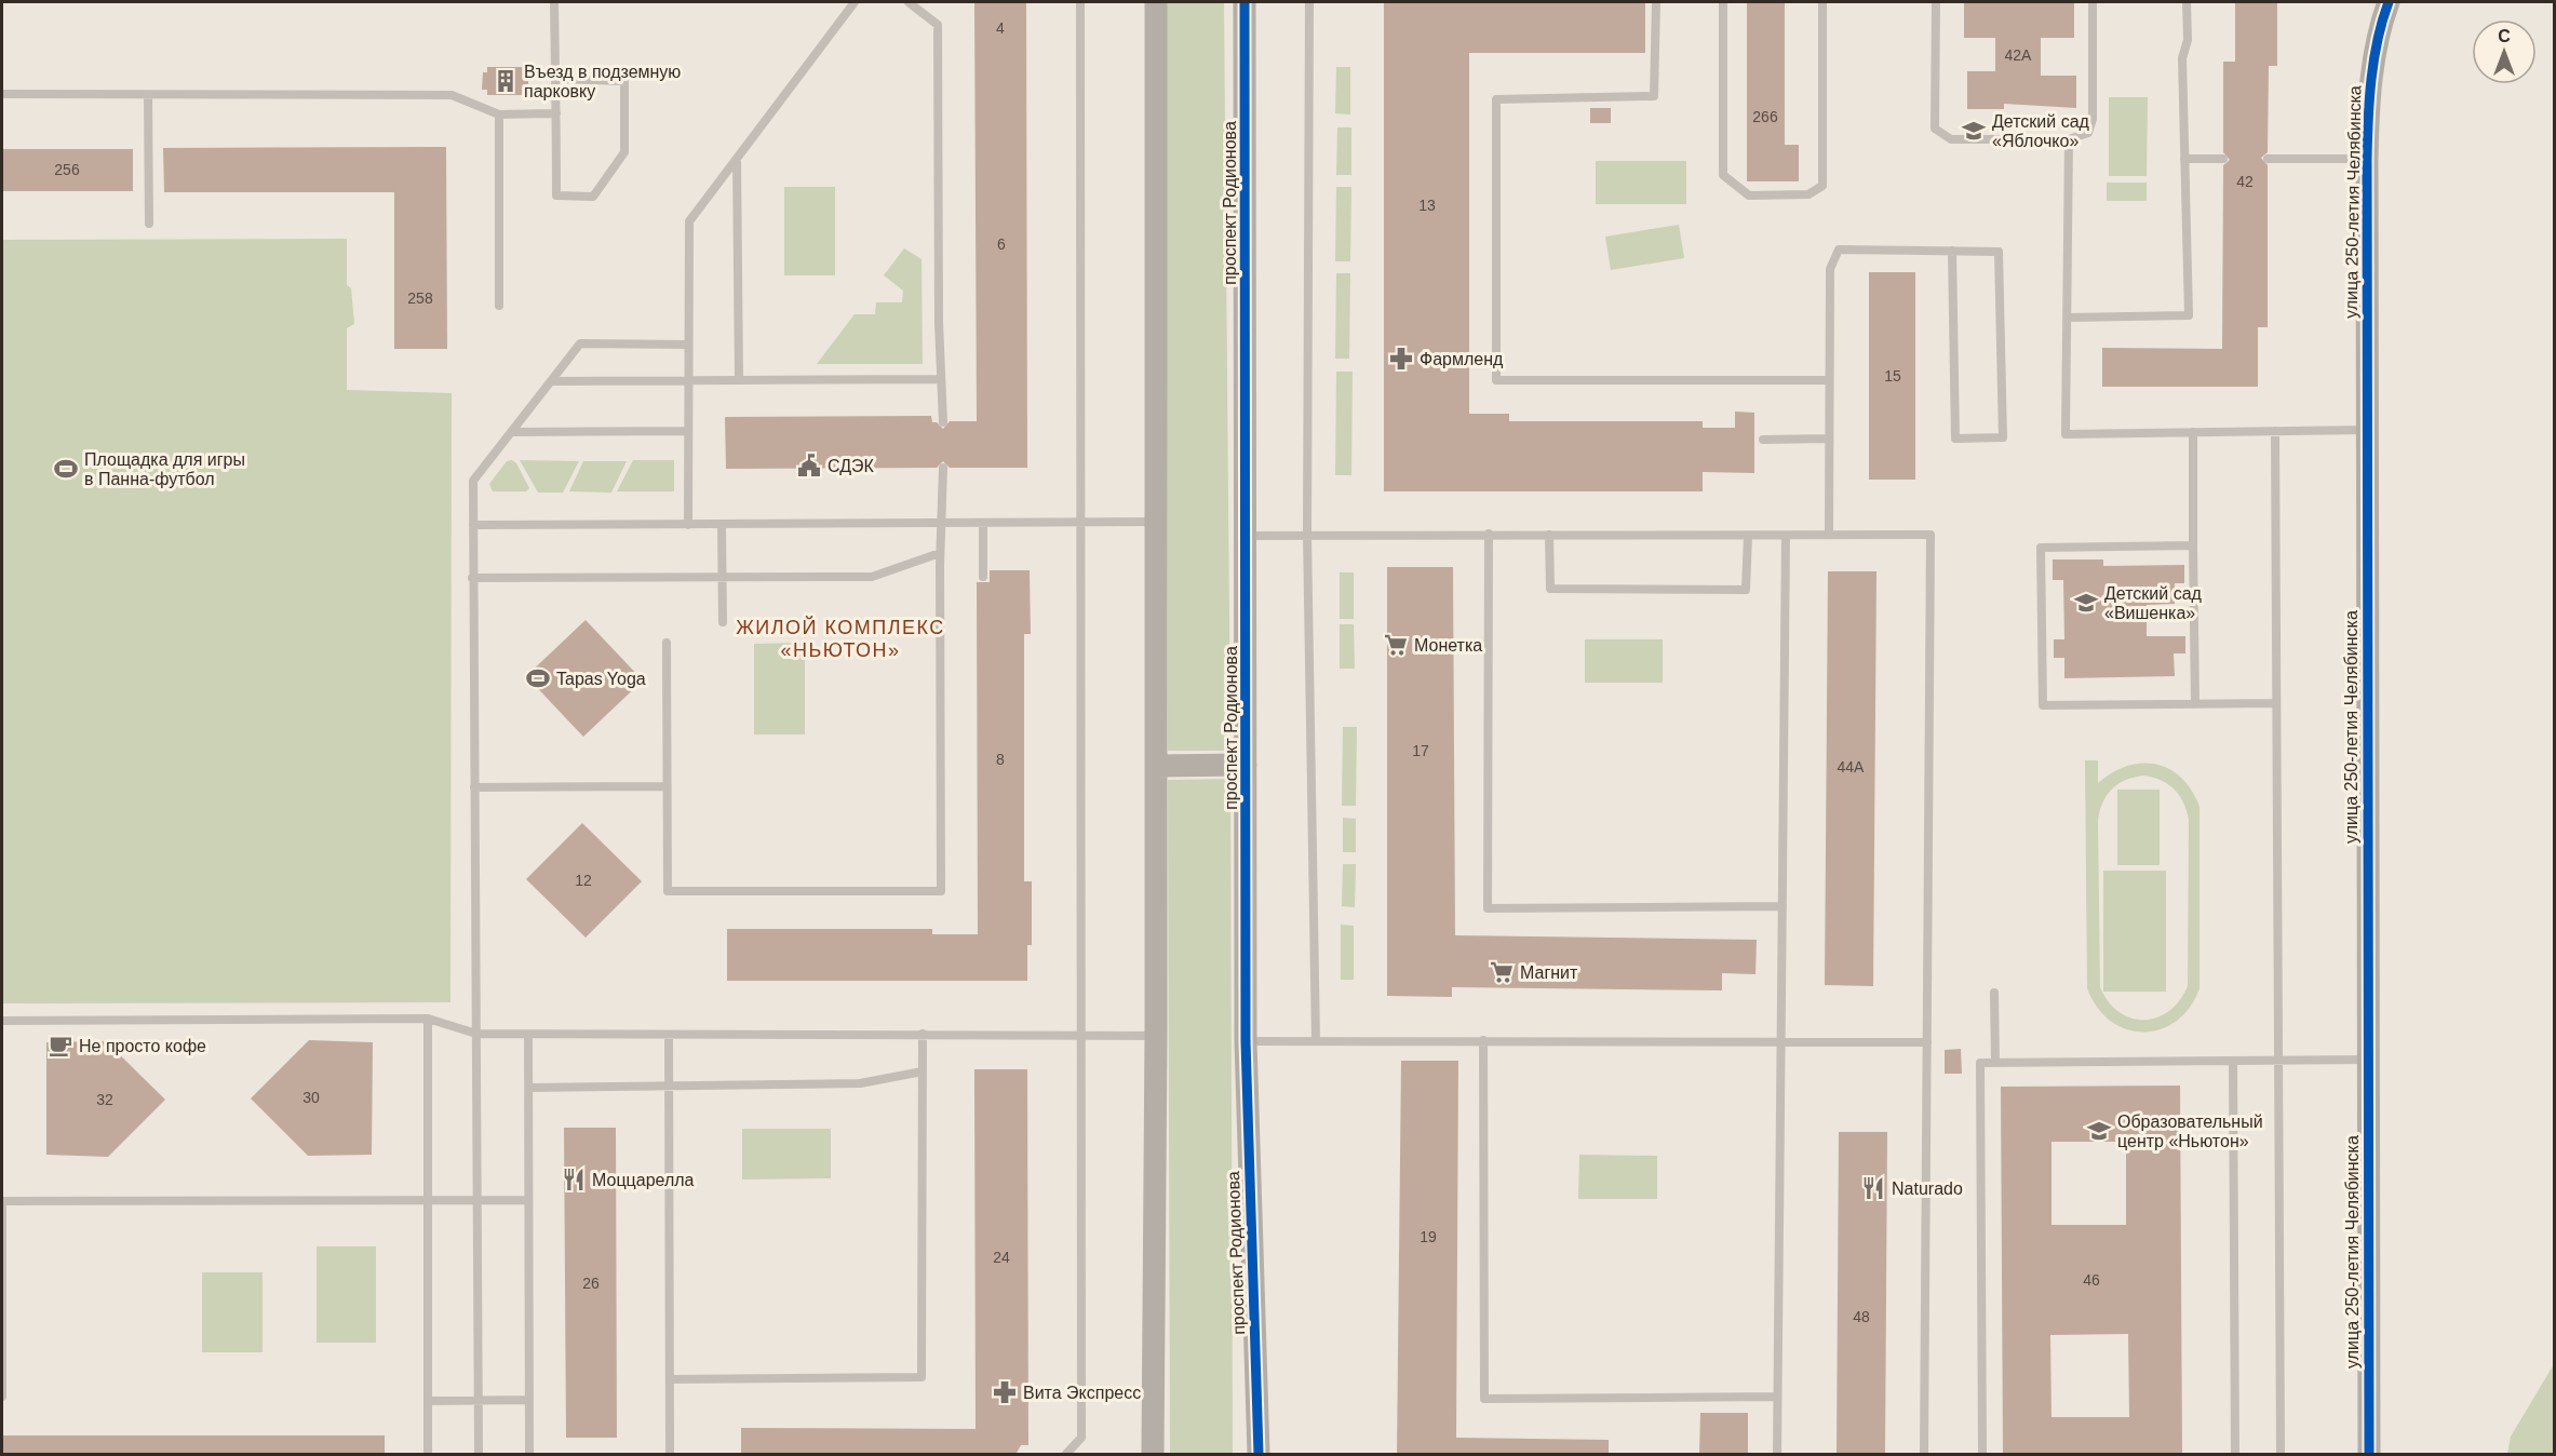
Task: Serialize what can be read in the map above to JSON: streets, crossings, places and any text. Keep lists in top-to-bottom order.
{
  "streets": {
    "street": ["улица 250-летия Челябинска", "проспект Родионова"]
  },
  "districts": ["ЖИЛОЙ КОМПЛЕКС «НЬЮТОН»"],
  "places": {
    "building": ["Въезд в подземную парковку"],
    "school or university": ["Детский сад «Яблочко»", "Детский сад «Вишенка»", "Образовательный центр «Ньютон»"],
    "pharmacy": ["Фармленд", "Вита Экспресс"],
    "public building": ["СДЭК"],
    "sports": ["Площадка для игры в Панна-футбол", "Tapas Yoga"],
    "supermarket": ["Монетка", "Магнит"],
    "cafe": ["Не просто кофе"],
    "restaurant": ["Моццарелла", "Naturado"]
  },
  "house_numbers": [
    "4",
    "42А",
    "266",
    "256",
    "42",
    "13",
    "6",
    "258",
    "15",
    "17",
    "8",
    "44А",
    "12",
    "30",
    "32",
    "19",
    "24",
    "46",
    "26",
    "48"
  ],
  "north": "top"
}
